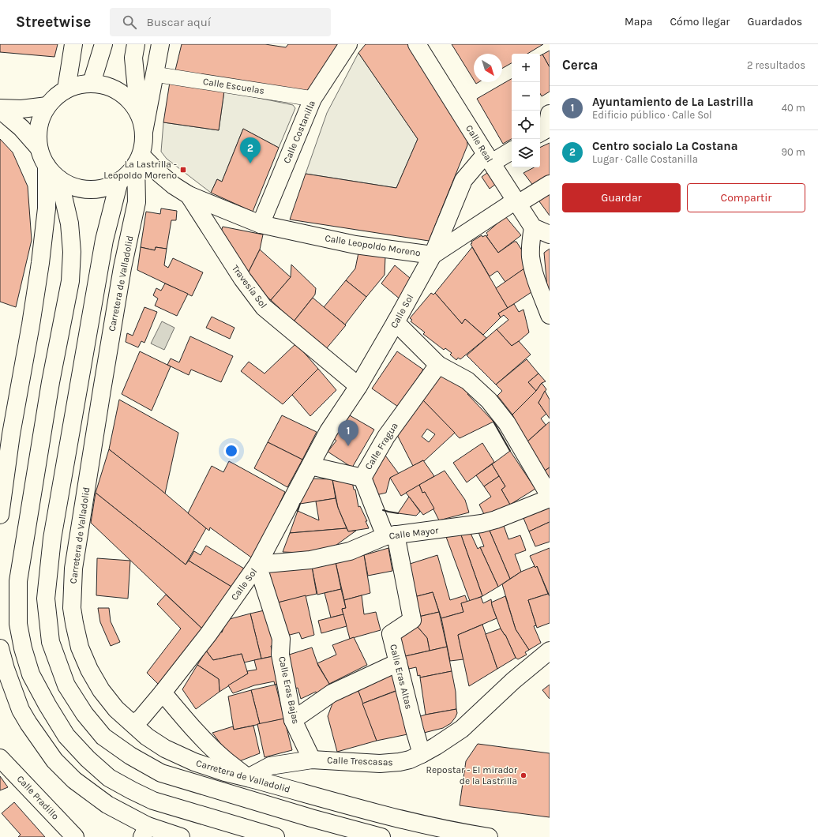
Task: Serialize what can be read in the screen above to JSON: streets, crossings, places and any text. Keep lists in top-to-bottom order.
{
  "streets": {
    "main road": [
      "Calle Costanilla",
      "Calle Real",
      "Calle Leopoldo Moreno",
      "Carretera de Valladolid",
      "Travesía Sol",
      "Calle Sol",
      "Calle Fragua",
      "Calle Mayor",
      "Calle Eras Altas",
      "Calle Eras Bajas",
      "Calle Trescasas",
      "Calle Pradillo"
    ],
    "street": ["Calle Escuelas"]
  },
  "crossings": [
    ["Calle Escuelas", "Calle Costanilla"],
    ["Calle Costanilla", "Calle Leopoldo Moreno"],
    ["Calle Real", "Calle Leopoldo Moreno"],
    ["Calle Real", "Calle Sol"],
    ["Calle Leopoldo Moreno", "Carretera de Valladolid"],
    ["Calle Leopoldo Moreno", "Travesía Sol"],
    ["Calle Leopoldo Moreno", "Calle Sol"],
    ["Carretera de Valladolid", "Calle Sol"],
    ["Carretera de Valladolid", "Calle Trescasas"],
    ["Travesía Sol", "Calle Sol"],
    ["Calle Sol", "Calle Mayor"],
    ["Calle Sol", "Calle Eras Bajas"],
    ["Calle Fragua", "Calle Mayor"],
    ["Calle Fragua", "Calle Eras Altas"],
    ["Calle Mayor", "Calle Eras Altas"],
    ["Calle Mayor", "Calle Eras Bajas"],
    ["Calle Eras Altas", "Calle Trescasas"],
    ["Calle Eras Bajas", "Calle Trescasas"]
  ],
  "places": {
    "transit": ["La Lastrilla - Leopoldo Moreno"],
    "other": ["Repostar - El mirador de la Lastrilla"]
  },
  "north": "bottom right",
  "page": {
    "header": "Streetwise",
    "search": "Buscar aquí",
    "nav": ["Mapa", "Cómo llegar", "Guardados"],
    "heading": ["Cerca", "2 resultados"],
    "map_buttons": ["+", "−"],
    "list": [
      {
        "mark": "1",
        "name": "Ayuntamiento de La Lastrilla",
        "note": "Edificio público · Calle Sol",
        "value": "40 m"
      },
      {
        "mark": "2",
        "name": "Centro socialo La Costana",
        "note": "Lugar · Calle Costanilla",
        "value": "90 m"
      }
    ],
    "pins": ["2", "1"],
    "buttons": ["Guardar", "Compartir"]
  }
}
